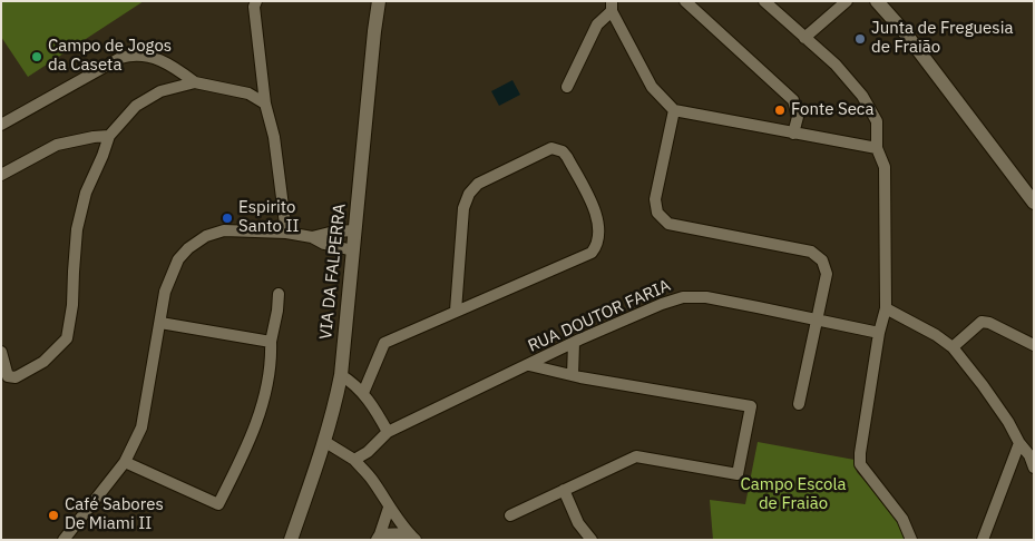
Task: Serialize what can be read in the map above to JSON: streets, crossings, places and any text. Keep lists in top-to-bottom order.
{
  "streets": {
    "main road": ["VIA DA FALPERRA"],
    "street": ["RUA DOUTOR FARIA"]
  },
  "parks": ["Campo Escola de Fraião"],
  "places": [
    "Junta de Freguesia de Fraião",
    "Campo de Jogos da Caseta",
    "Fonte Seca",
    "Espirito Santo II",
    "Café Sabores De Miami II"
  ]
}
